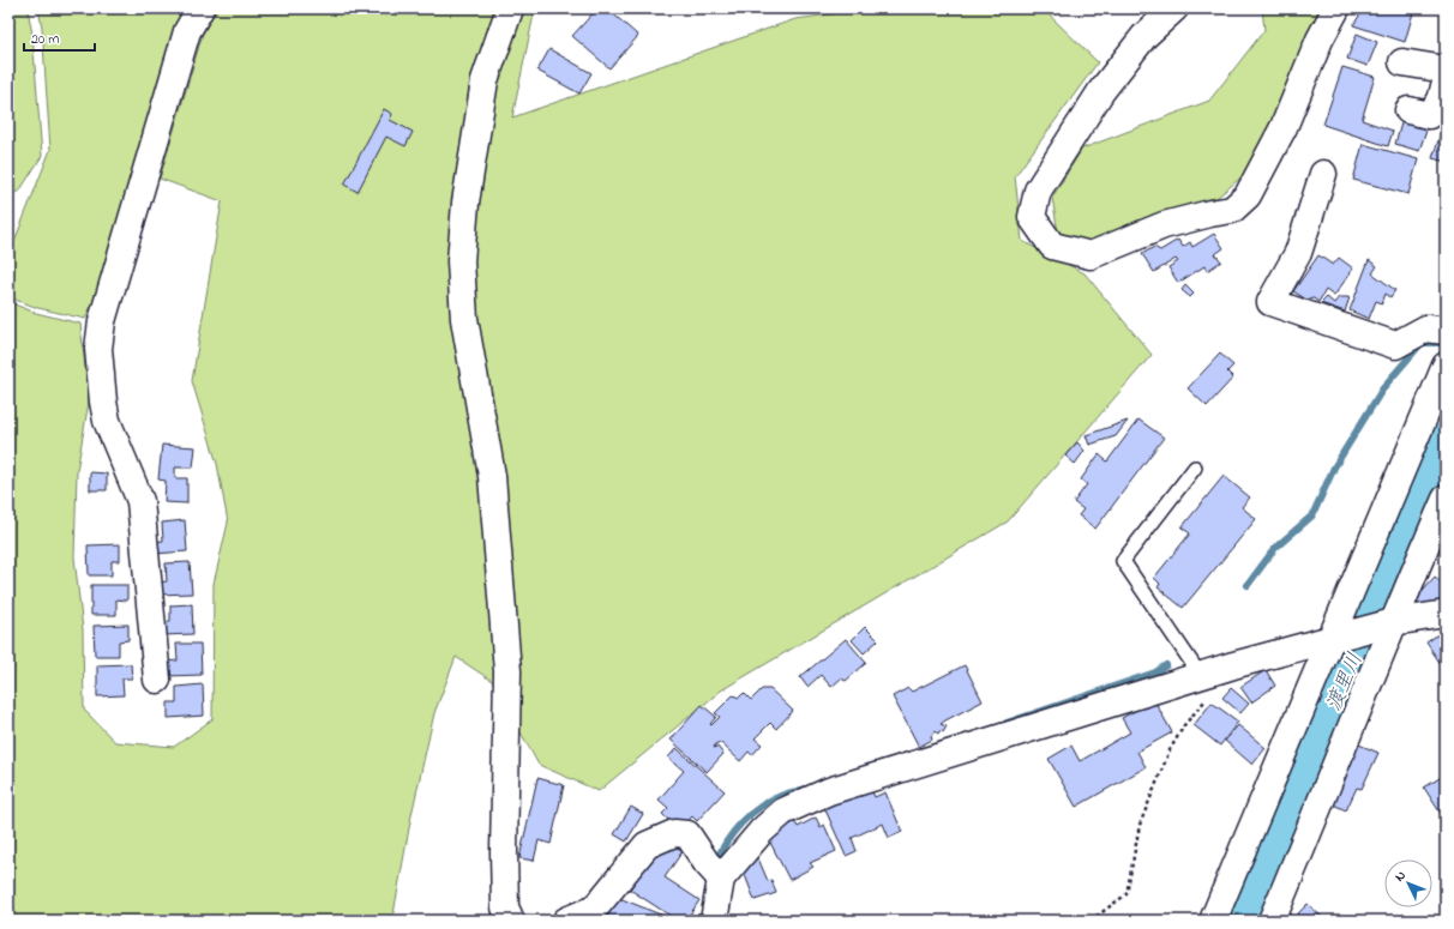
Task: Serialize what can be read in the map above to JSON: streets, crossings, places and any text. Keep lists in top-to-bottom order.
{
  "water": ["渡里川"],
  "scale_bar": "20 m",
  "north": "top left"
}
